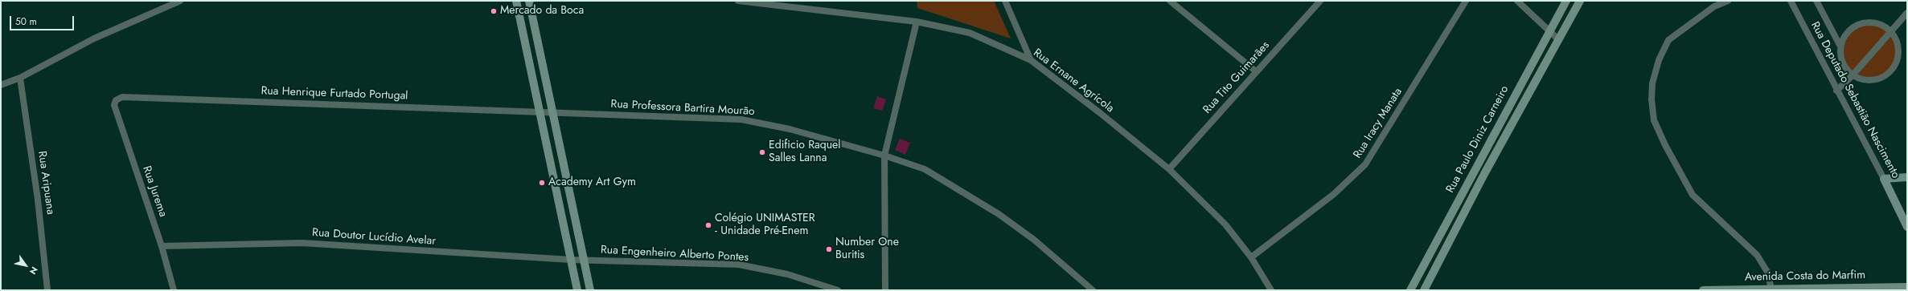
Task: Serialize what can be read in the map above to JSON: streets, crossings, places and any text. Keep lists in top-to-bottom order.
{
  "streets": {
    "street": [
      "Rua Tito Guimarães",
      "Rua Ernane Agrícola",
      "Rua Henrique Furtado Portugal",
      "Rua Deputado Sebastião Nascimento",
      "Rua Professora Bartira Mourão",
      "Rua Iracy Manata",
      "Rua Paulo Diniz Carneiro",
      "Rua Aripuana",
      "Rua Jurema",
      "Rua Doutor Lucídio Avelar",
      "Rua Engenheiro Alberto Pontes",
      "Avenida Costa do Marfim"
    ]
  },
  "crossings": [
    ["Rua Tito Guimarães", "Rua Ernane Agrícola"],
    ["Rua Ernane Agrícola", "Rua Iracy Manata"],
    ["Rua Henrique Furtado Portugal", "Rua Professora Bartira Mourão"],
    ["Rua Henrique Furtado Portugal", "Rua Jurema"],
    ["Rua Jurema", "Rua Doutor Lucídio Avelar"],
    ["Rua Doutor Lucídio Avelar", "Rua Engenheiro Alberto Pontes"]
  ],
  "places": [
    "Mercado da Boca",
    "Edificio Raquel Salles Lanna",
    "Academy Art Gym",
    "Colégio UNIMASTER - Unidade Pré-Enem",
    "Number One Buritis"
  ],
  "scale_bar": "50 m",
  "north": "bottom right"
}
